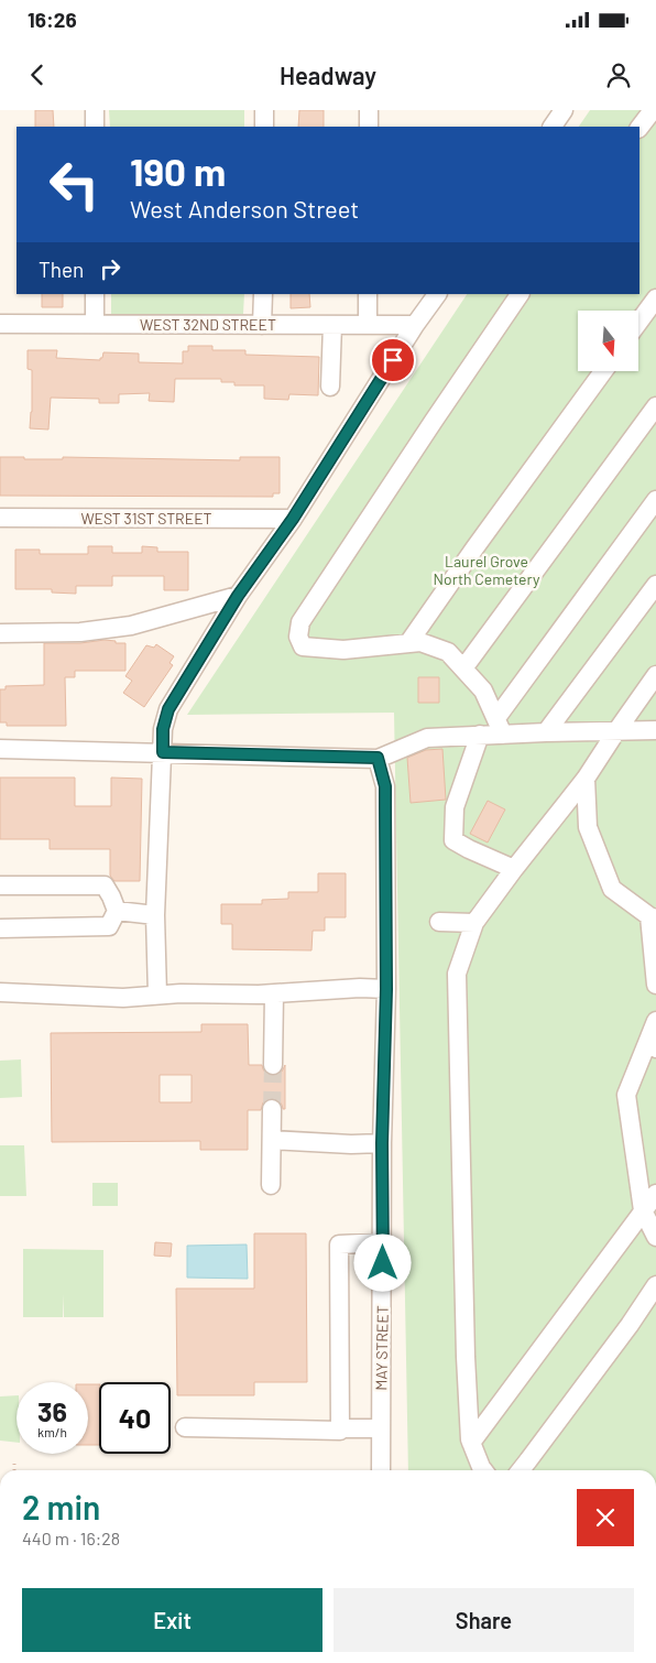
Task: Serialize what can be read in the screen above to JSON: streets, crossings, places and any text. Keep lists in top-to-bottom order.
{
  "streets": {
    "street": ["WEST 32ND STREET", "WEST 31ST STREET", "MAY STREET"]
  },
  "parks": ["Laurel Grove North Cemetery"],
  "north": "bottom",
  "page": {
    "status": "16:26",
    "header": "Headway",
    "turn": ["190 m", "West Anderson Street"],
    "then": "Then",
    "speed": "36 km/h",
    "limit": "40",
    "heading": ["2 min", "440 m · 16:28"],
    "buttons": ["Exit", "Share"]
  }
}
